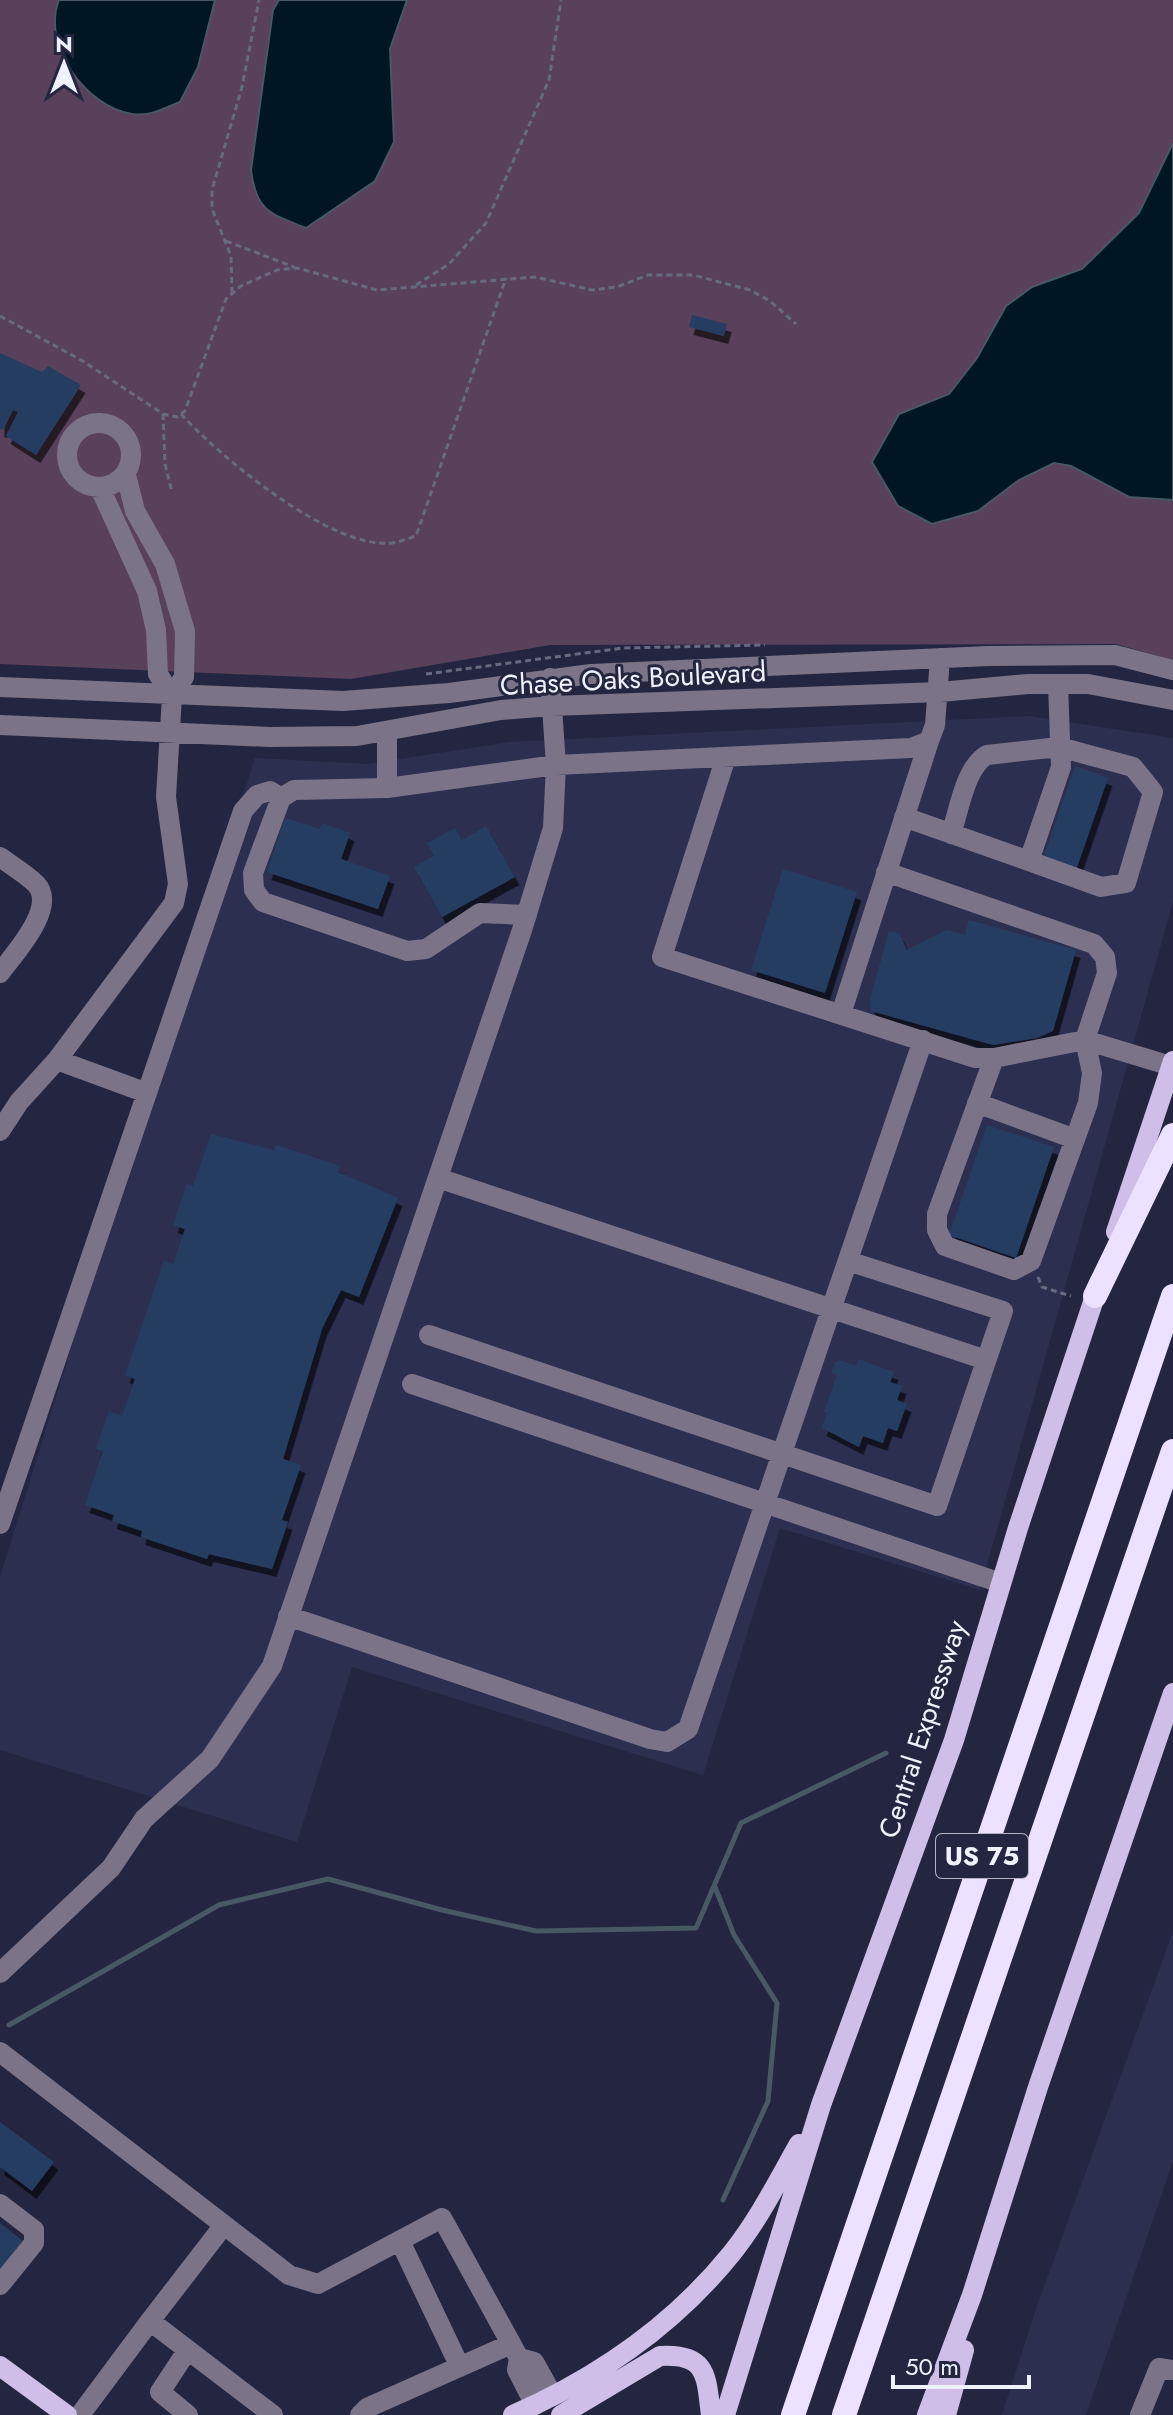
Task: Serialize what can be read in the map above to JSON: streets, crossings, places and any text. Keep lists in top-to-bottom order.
{
  "streets": {
    "highway": ["US 75"],
    "main road": ["Central Expressway"],
    "street": ["Chase Oaks Boulevard"]
  },
  "scale_bar": "50 m",
  "north": "top"
}
